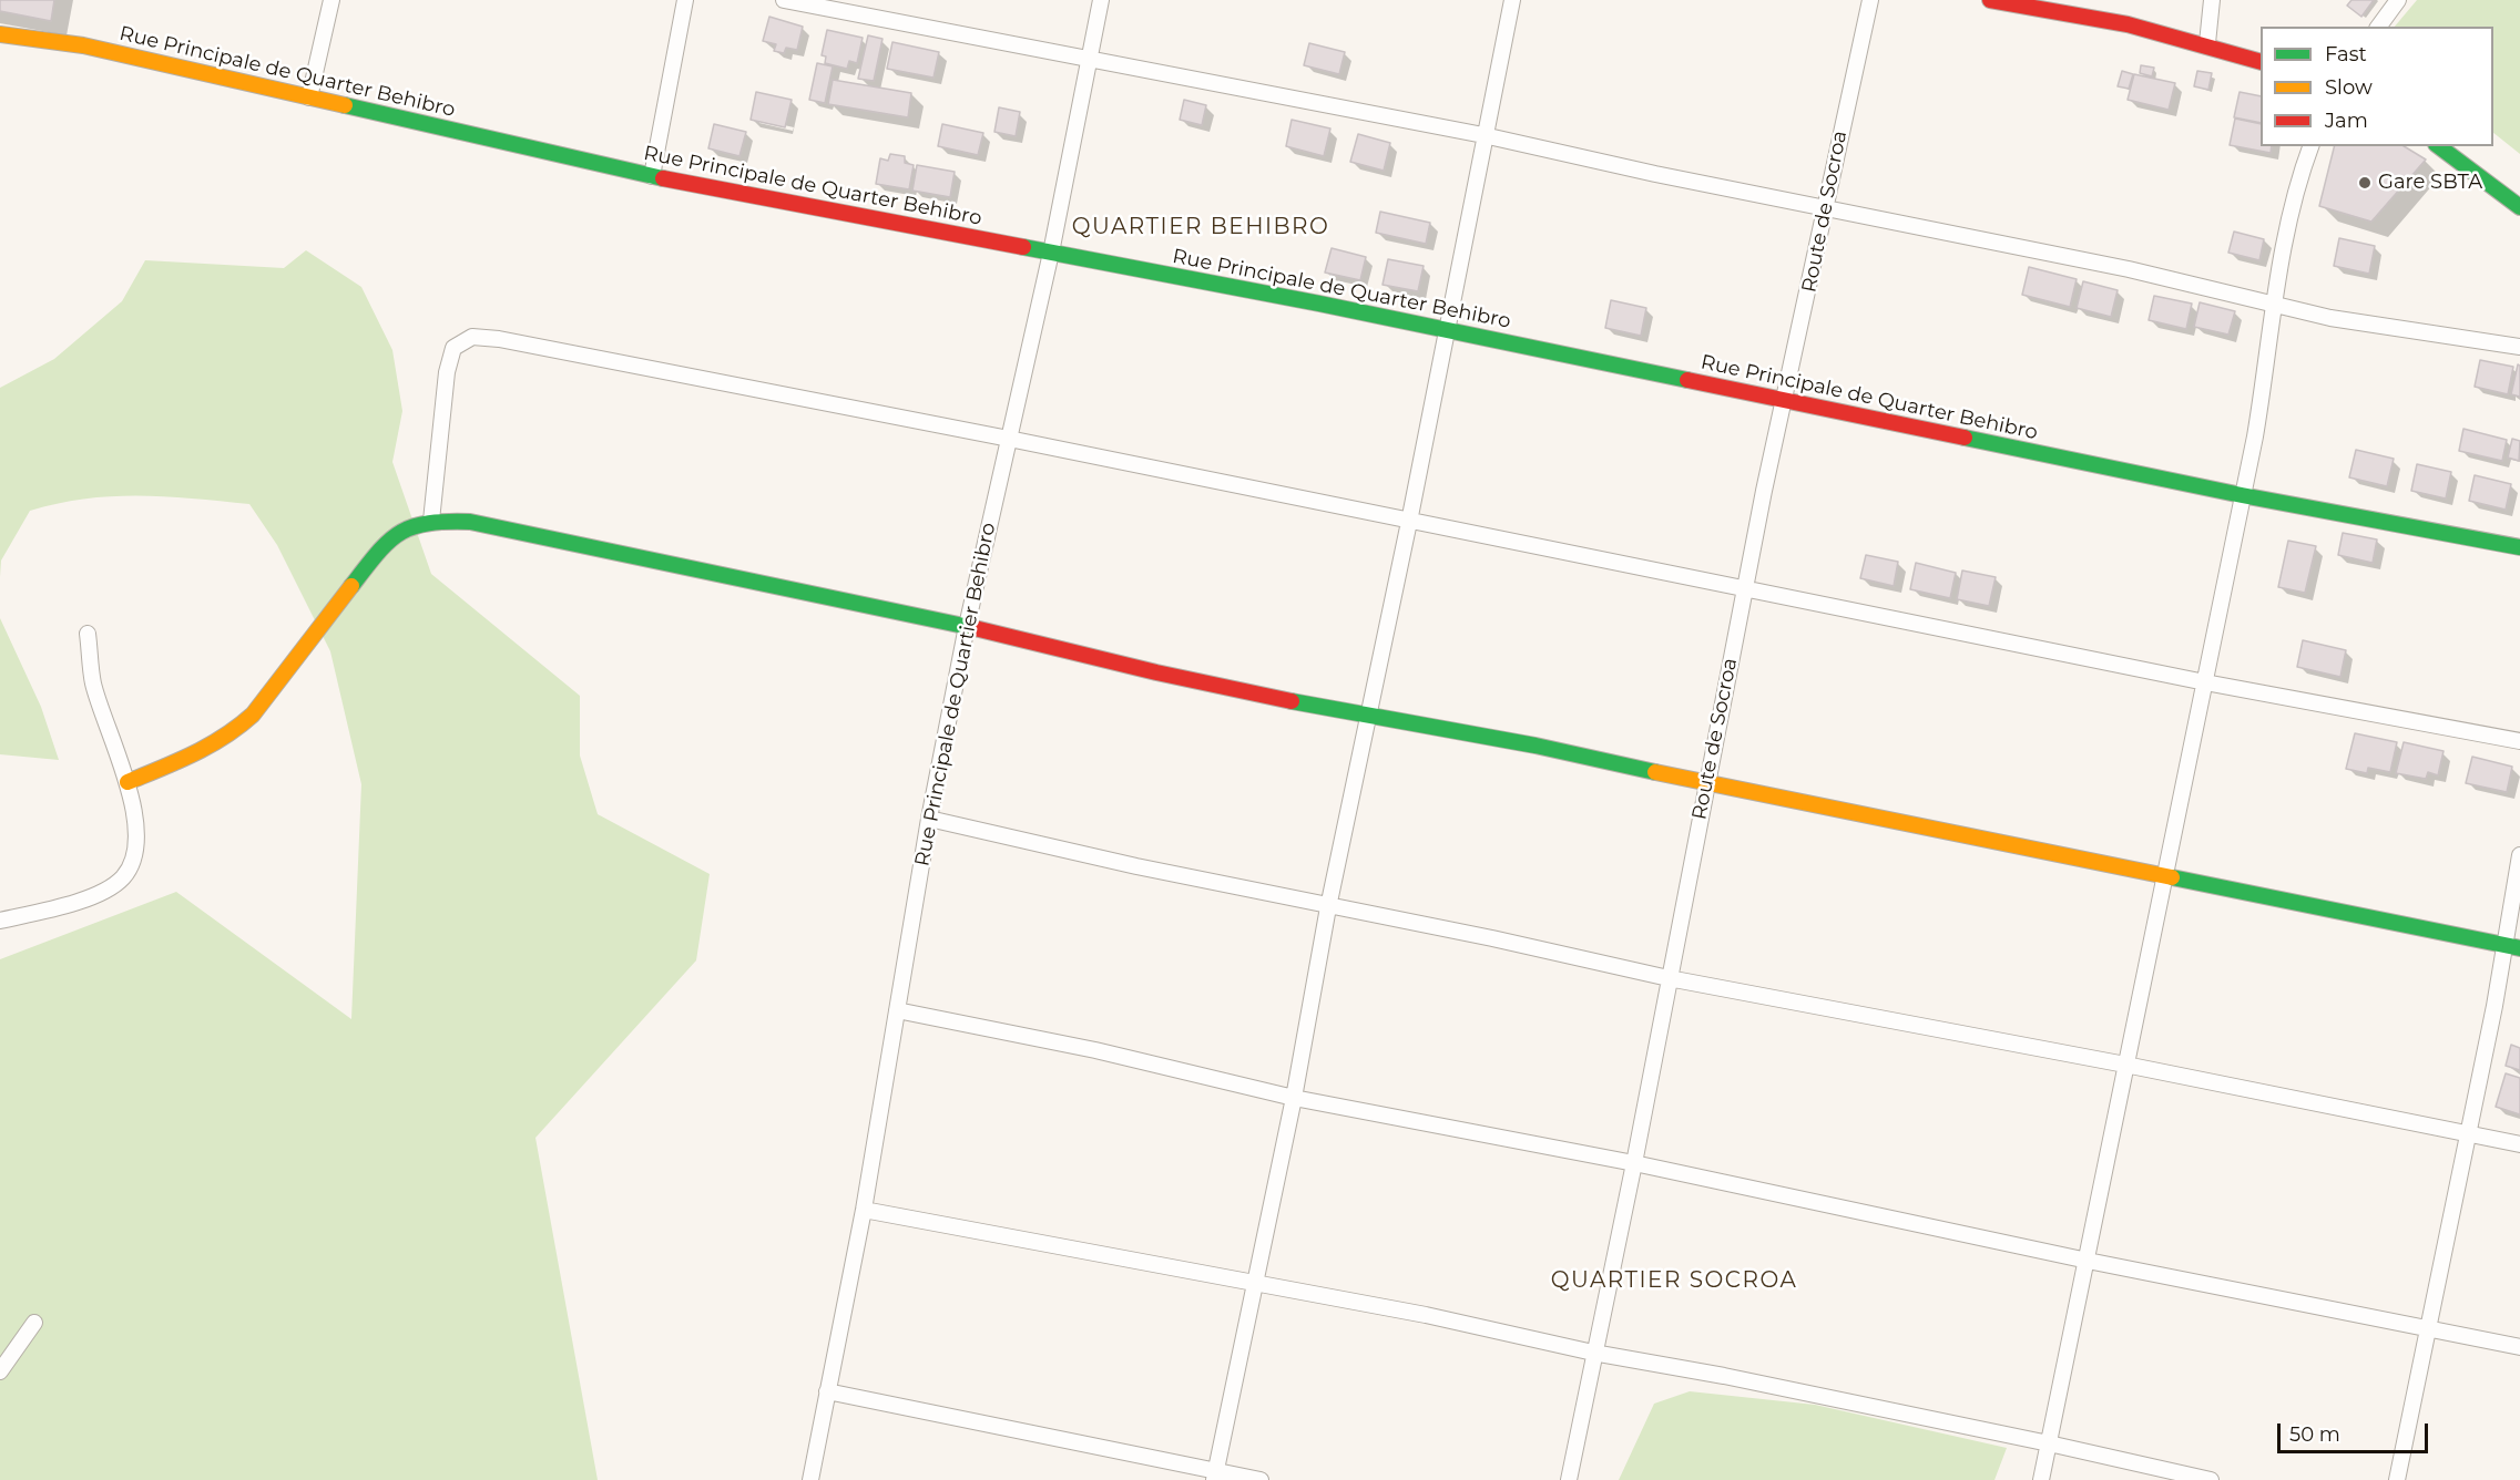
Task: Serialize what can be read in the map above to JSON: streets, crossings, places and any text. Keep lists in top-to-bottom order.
{
  "streets": {
    "street": ["Rue Principale de Quarter Behibro", "Route de Socroa", "Rue Principale de Quartier Behibro"]
  },
  "crossings": [
    ["Rue Principale de Quarter Behibro", "Route de Socroa"],
    ["Rue Principale de Quarter Behibro", "Rue Principale de Quartier Behibro"]
  ],
  "districts": ["QUARTIER BEHIBRO", "QUARTIER SOCROA"],
  "places": ["Gare SBTA"],
  "legend": ["Fast", "Slow", "Jam"],
  "scale_bar": "50 m"
}
